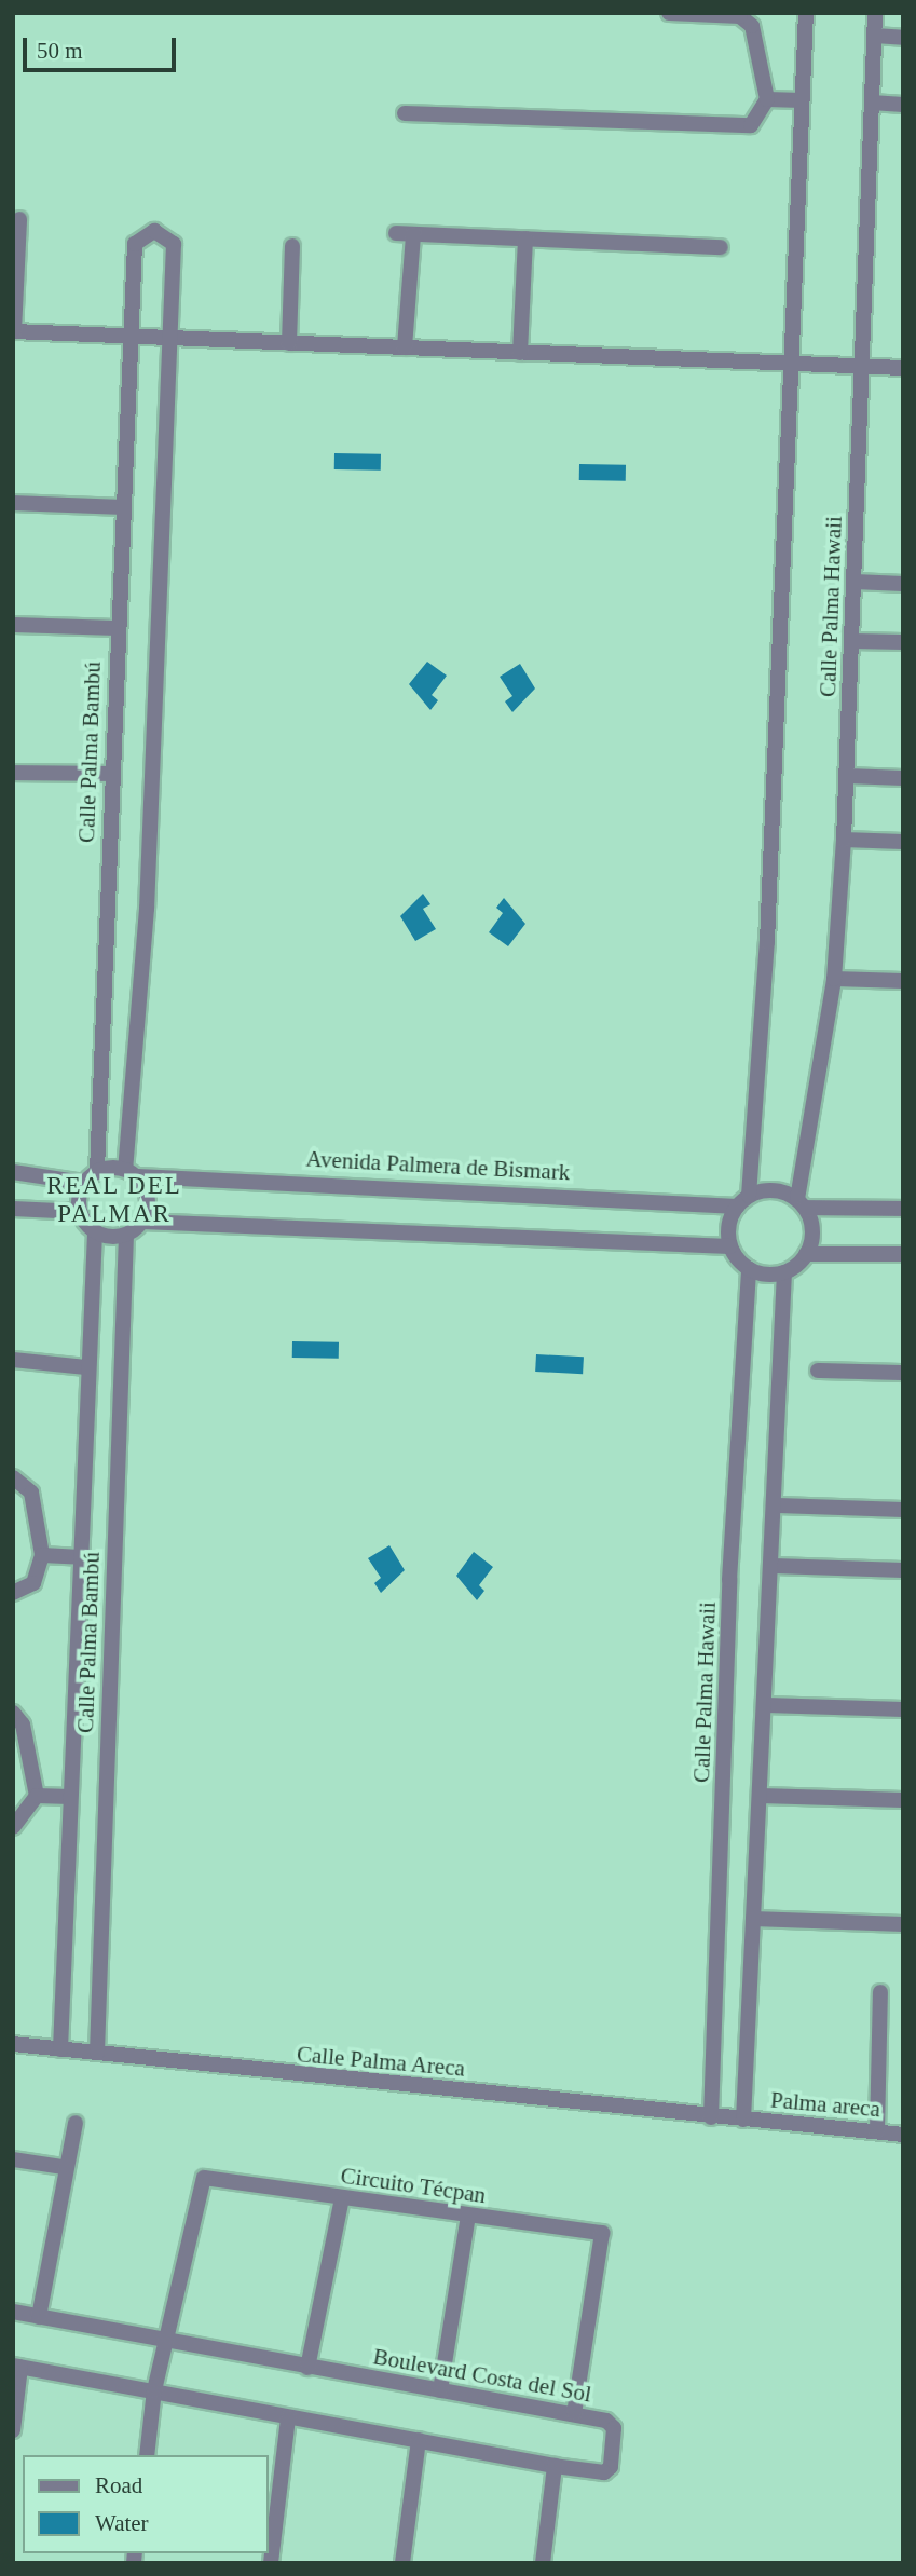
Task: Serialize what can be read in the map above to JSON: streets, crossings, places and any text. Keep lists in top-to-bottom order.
{
  "streets": {
    "street": [
      "Calle Palma Hawaii",
      "Calle Palma Bambú",
      "Avenida Palmera de Bismark",
      "Calle Palma Areca",
      "Palma areca",
      "Circuito Técpan",
      "Boulevard Costa del Sol"
    ]
  },
  "crossings": [
    ["Calle Palma Hawaii", "Avenida Palmera de Bismark"],
    ["Calle Palma Hawaii", "Calle Palma Areca"],
    ["Calle Palma Bambú", "Avenida Palmera de Bismark"],
    ["Calle Palma Bambú", "Calle Palma Areca"],
    ["Calle Palma Areca", "Palma areca"],
    ["Circuito Técpan", "Boulevard Costa del Sol"]
  ],
  "districts": ["REAL DEL PALMAR"],
  "legend": ["Road", "Water"],
  "scale_bar": "50 m"
}
